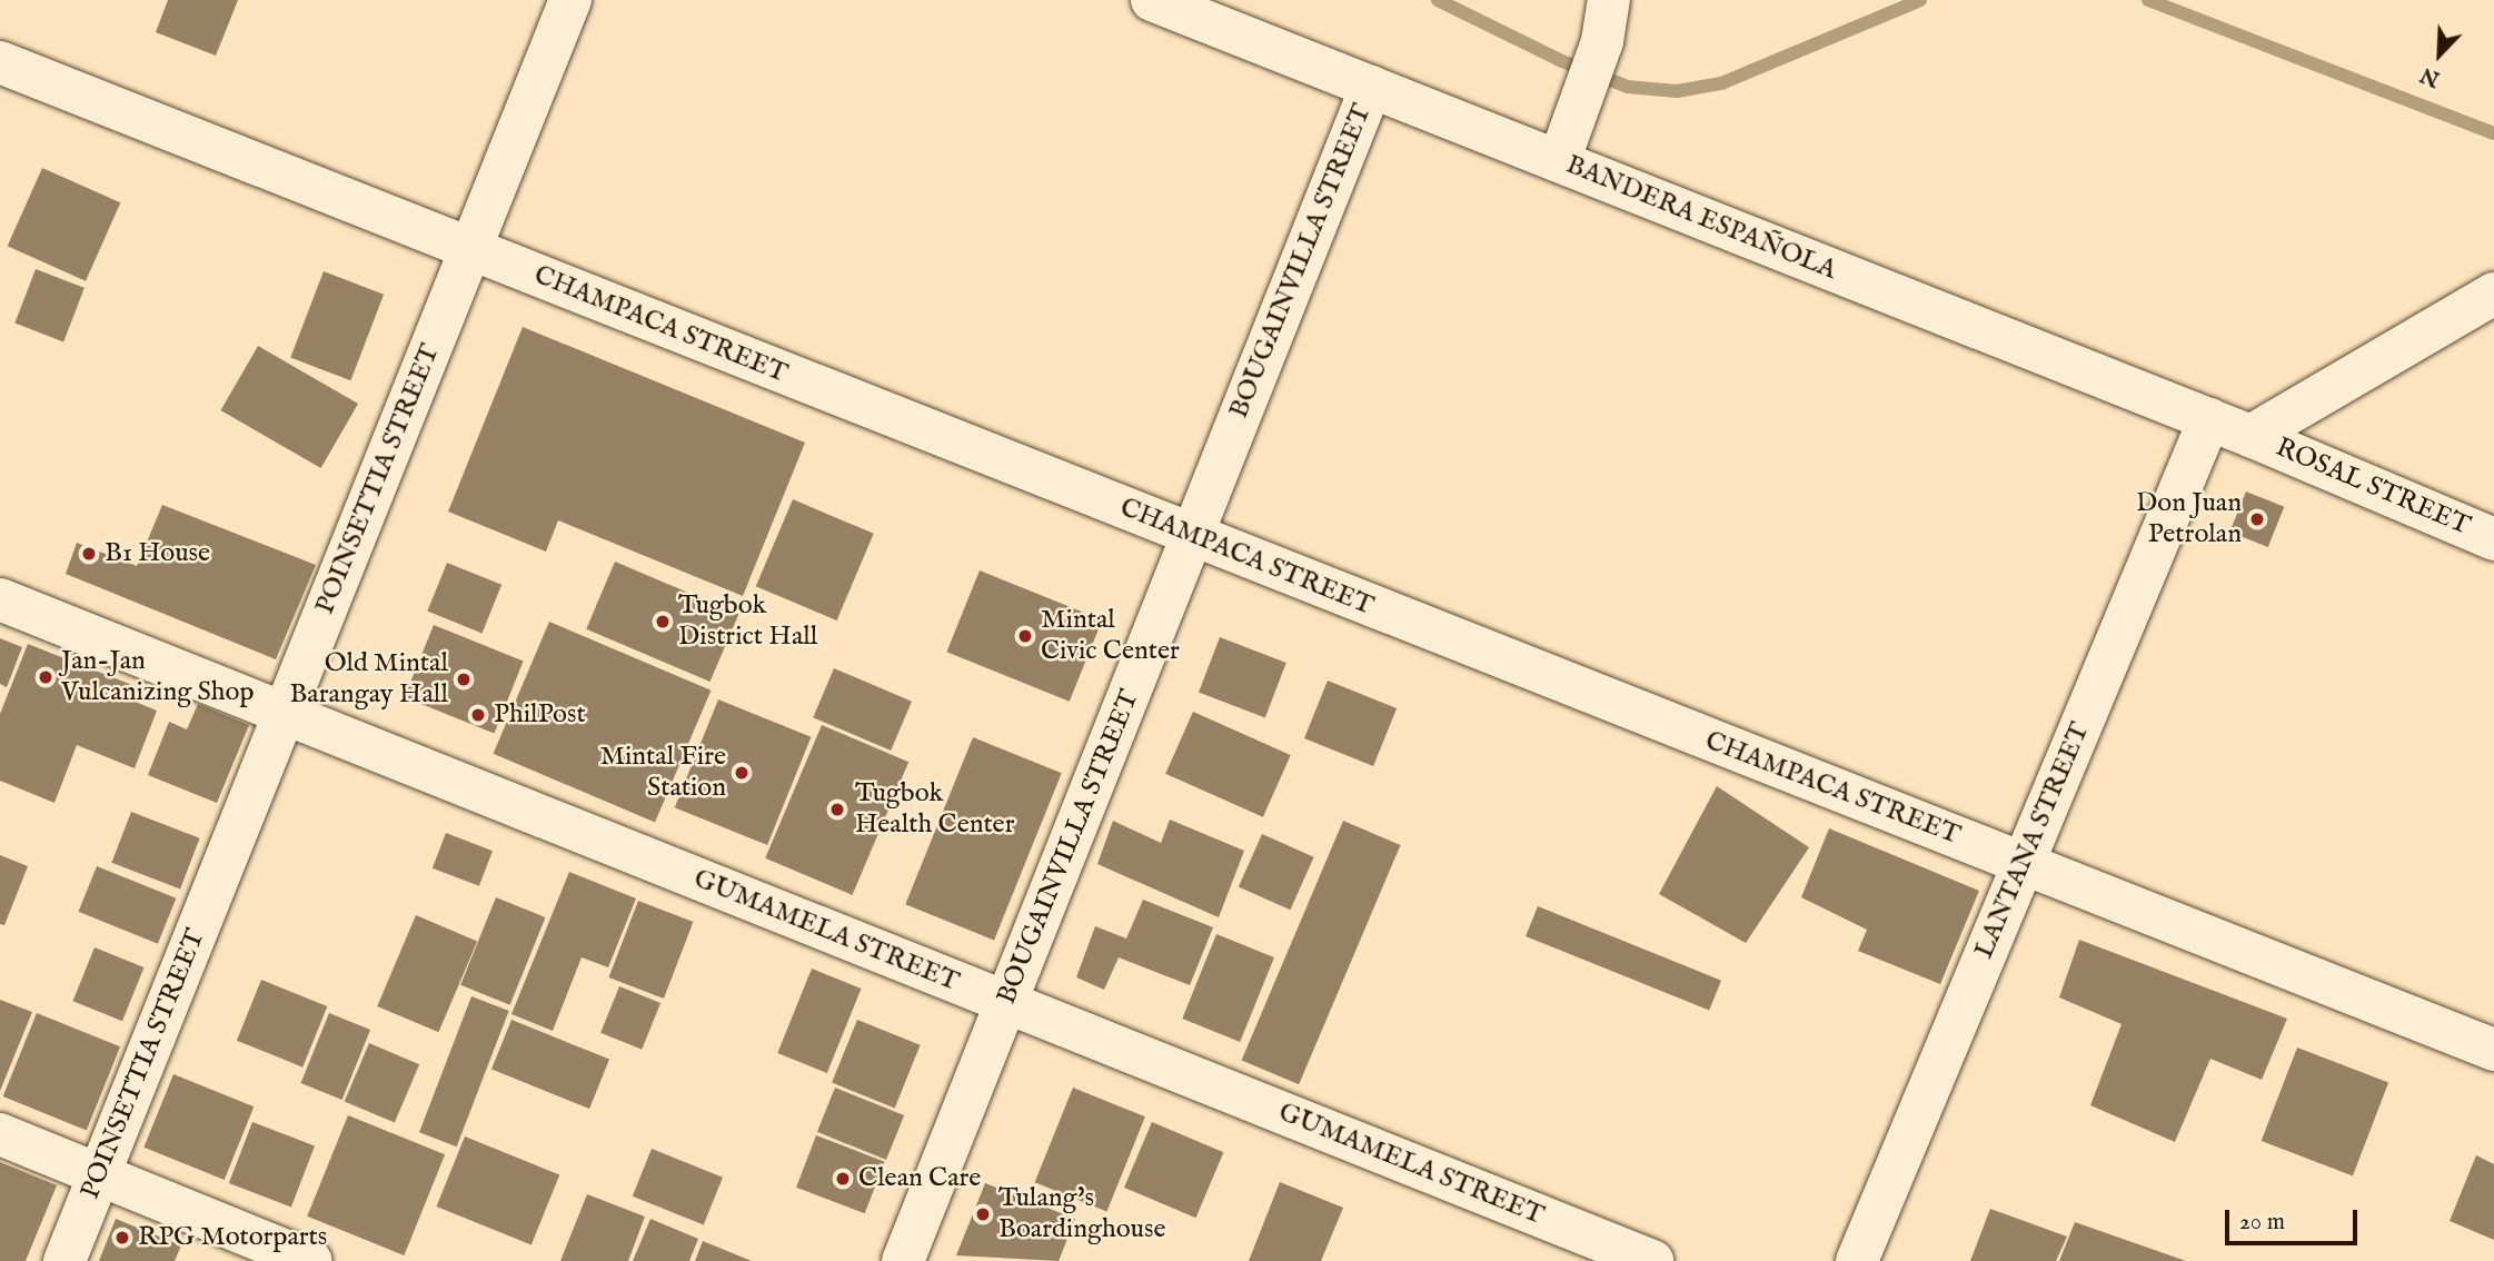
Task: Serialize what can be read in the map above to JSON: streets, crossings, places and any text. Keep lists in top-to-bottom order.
{
  "streets": {
    "street": [
      "BANDERA ESPAÑOLA",
      "BOUGAINVILLA STREET",
      "CHAMPACA STREET",
      "POINSETTIA STREET",
      "ROSAL STREET",
      "LANTANA STREET",
      "GUMAMELA STREET"
    ]
  },
  "crossings": [
    ["BANDERA ESPAÑOLA", "BOUGAINVILLA STREET"],
    ["BANDERA ESPAÑOLA", "ROSAL STREET"],
    ["BANDERA ESPAÑOLA", "LANTANA STREET"],
    ["BOUGAINVILLA STREET", "CHAMPACA STREET"],
    ["BOUGAINVILLA STREET", "GUMAMELA STREET"],
    ["CHAMPACA STREET", "POINSETTIA STREET"],
    ["CHAMPACA STREET", "LANTANA STREET"],
    ["POINSETTIA STREET", "GUMAMELA STREET"]
  ],
  "places": [
    "Don Juan Petrolan",
    "B1 House",
    "Tugbok District Hall",
    "Mintal Civic Center",
    "Jan-Jan Vulcanizing Shop",
    "Old Mintal Barangay Hall",
    "PhilPost",
    "Mintal Fire Station",
    "Tugbok Health Center",
    "Clean Care",
    "Tulang's Boardinghouse",
    "RPG Motorparts"
  ],
  "scale_bar": "20 m",
  "north": "bottom left"
}
